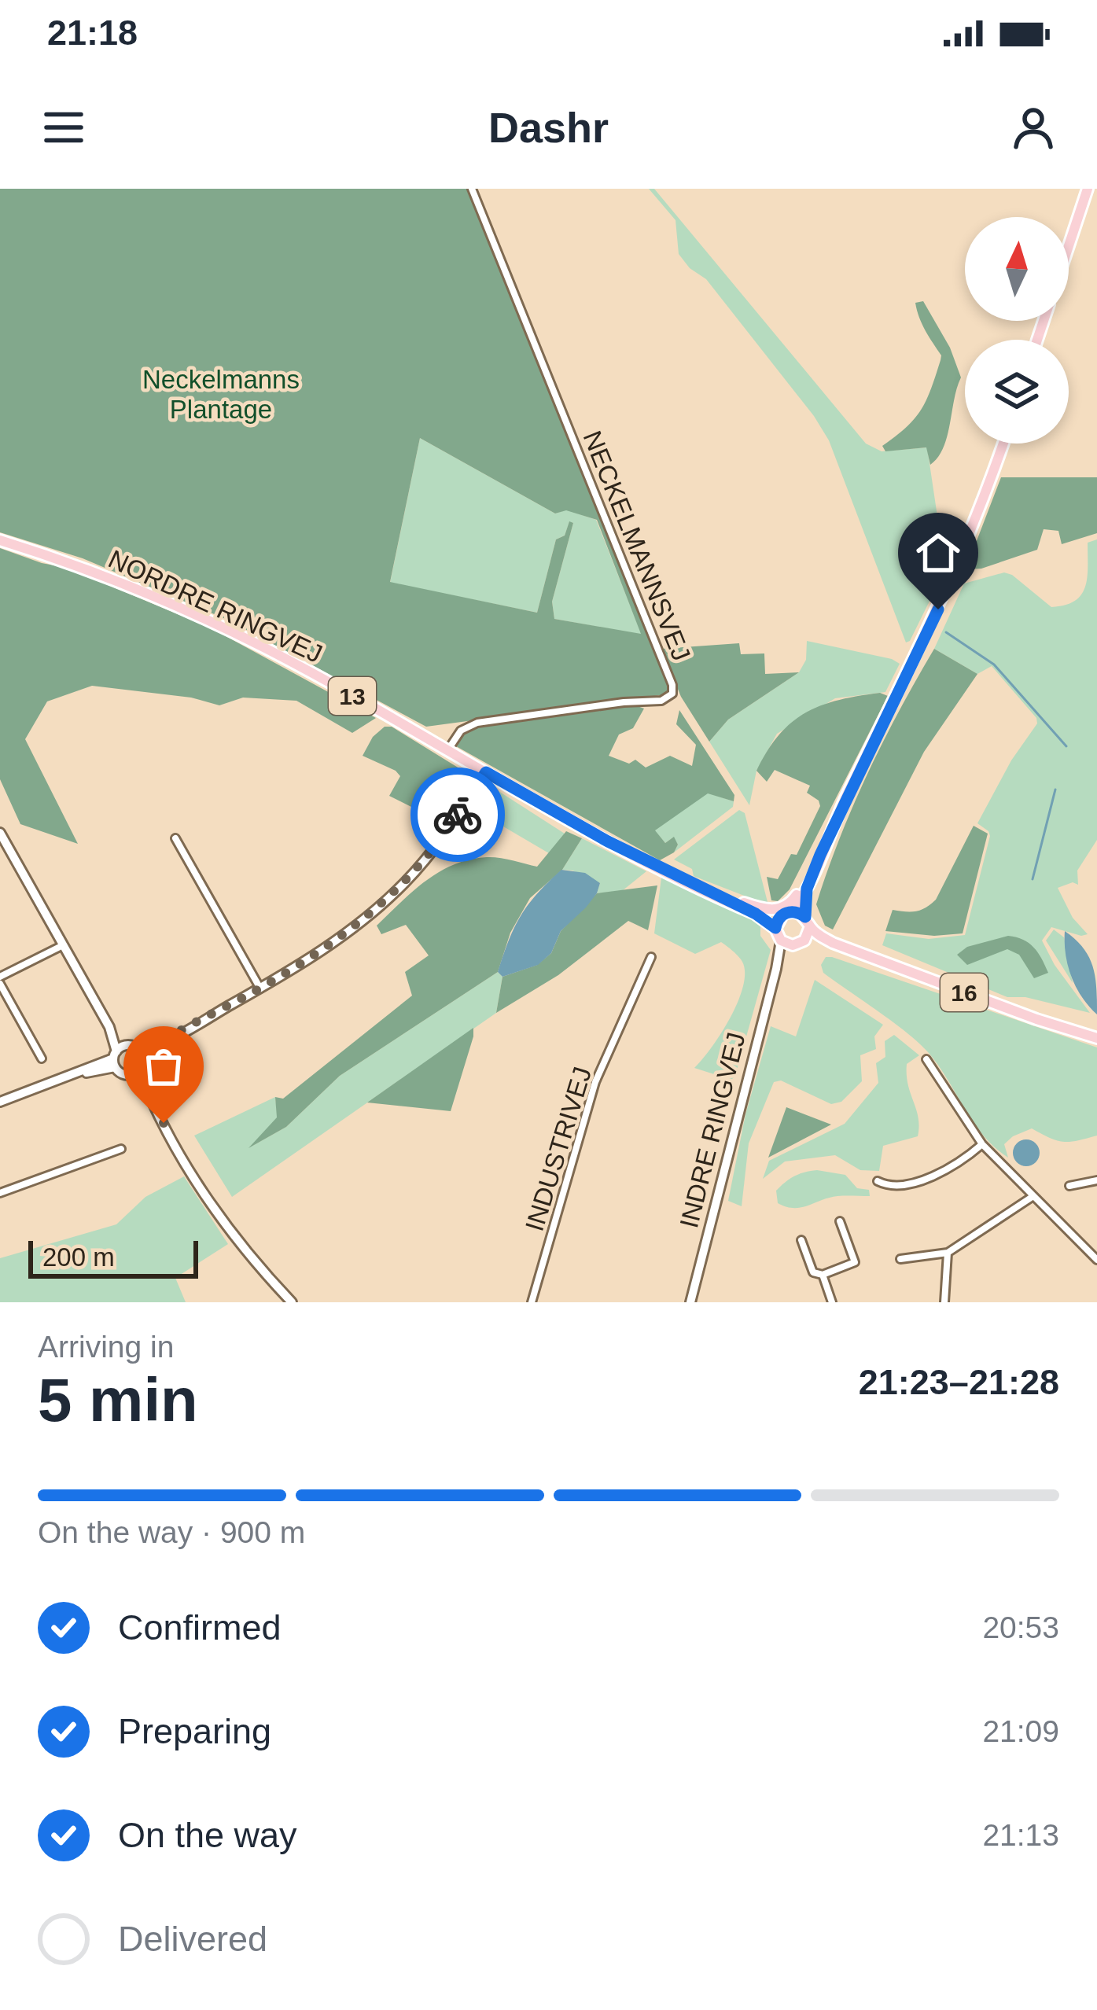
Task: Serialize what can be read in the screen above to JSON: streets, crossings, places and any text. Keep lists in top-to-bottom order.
{
  "streets": {
    "main road": ["NORDRE RINGVEJ", "13", "16"],
    "street": ["NECKELMANNSVEJ", "INDRE RINGVEJ", "INDUSTRIVEJ"]
  },
  "crossings": [
    ["NECKELMANNSVEJ", "NORDRE RINGVEJ"],
    ["NORDRE RINGVEJ", "13"],
    ["NORDRE RINGVEJ", "16"],
    ["NORDRE RINGVEJ", "INDRE RINGVEJ"],
    ["13", "16"],
    ["13", "INDRE RINGVEJ"],
    ["16", "INDRE RINGVEJ"]
  ],
  "parks": ["Neckelmanns Plantage"],
  "scale_bar": "200 m",
  "north": "top",
  "page": {
    "status": "21:18",
    "header": "Dashr",
    "scale": "200 m",
    "heading": ["5 min", "Arriving in", "21:23–21:28"],
    "bar": "On the way · 900 m",
    "list": [
      ["Confirmed", "20:53"],
      ["Preparing", "21:09"],
      ["On the way", "21:13"],
      "Delivered"
    ]
  }
}
